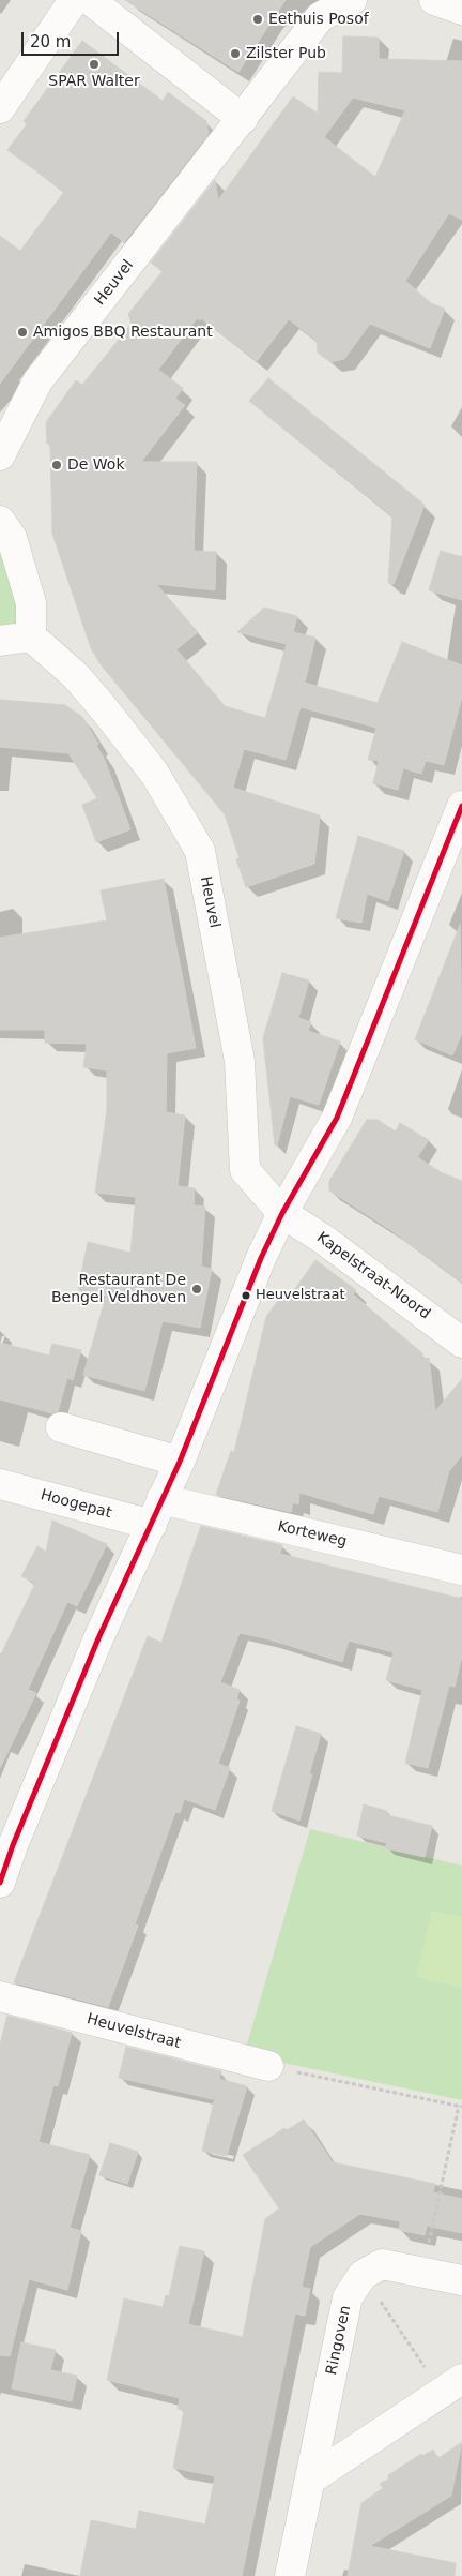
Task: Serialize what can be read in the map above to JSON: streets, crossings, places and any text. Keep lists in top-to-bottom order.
{
  "streets": {
    "street": [
      "Heuvel",
      "Kapelstraat-Noord",
      "Hoogepat",
      "Korteweg",
      "Heuvelstraat",
      "Ringoven"
    ]
  },
  "crossings": [
    ["Heuvel", "Kapelstraat-Noord"],
    ["Hoogepat", "Korteweg"]
  ],
  "places": [
    "Eethuis Posof",
    "Zilster Pub",
    "SPAR Walter",
    "Amigos BBQ Restaurant",
    "De Wok",
    "Restaurant De Bengel Veldhoven",
    "Heuvelstraat"
  ],
  "scale_bar": "20 m"
}
